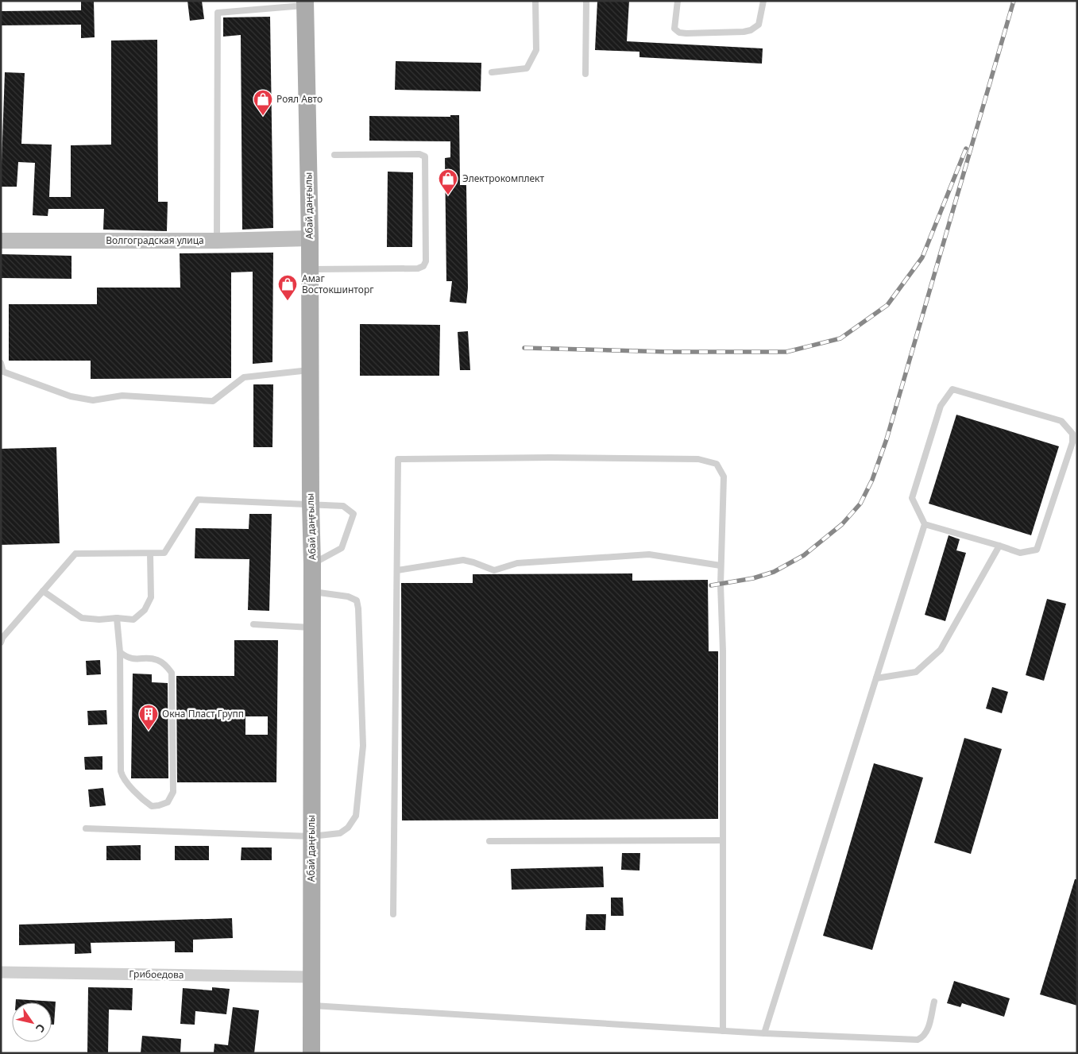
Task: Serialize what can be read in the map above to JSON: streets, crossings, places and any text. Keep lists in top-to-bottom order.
{
  "streets": {
    "main road": ["Абай даңғылы"],
    "street": ["Волгоградская улица", "Грибоедова"]
  },
  "crossings": [
    ["Абай даңғылы", "Волгоградская улица"],
    ["Абай даңғылы", "Грибоедова"]
  ],
  "places": {
    "shop": ["Роял Авто", "Электрокомплект", "Амаг Востокшинторг"],
    "building": ["Окна Пласт Групп"]
  },
  "north": "bottom right"
}
